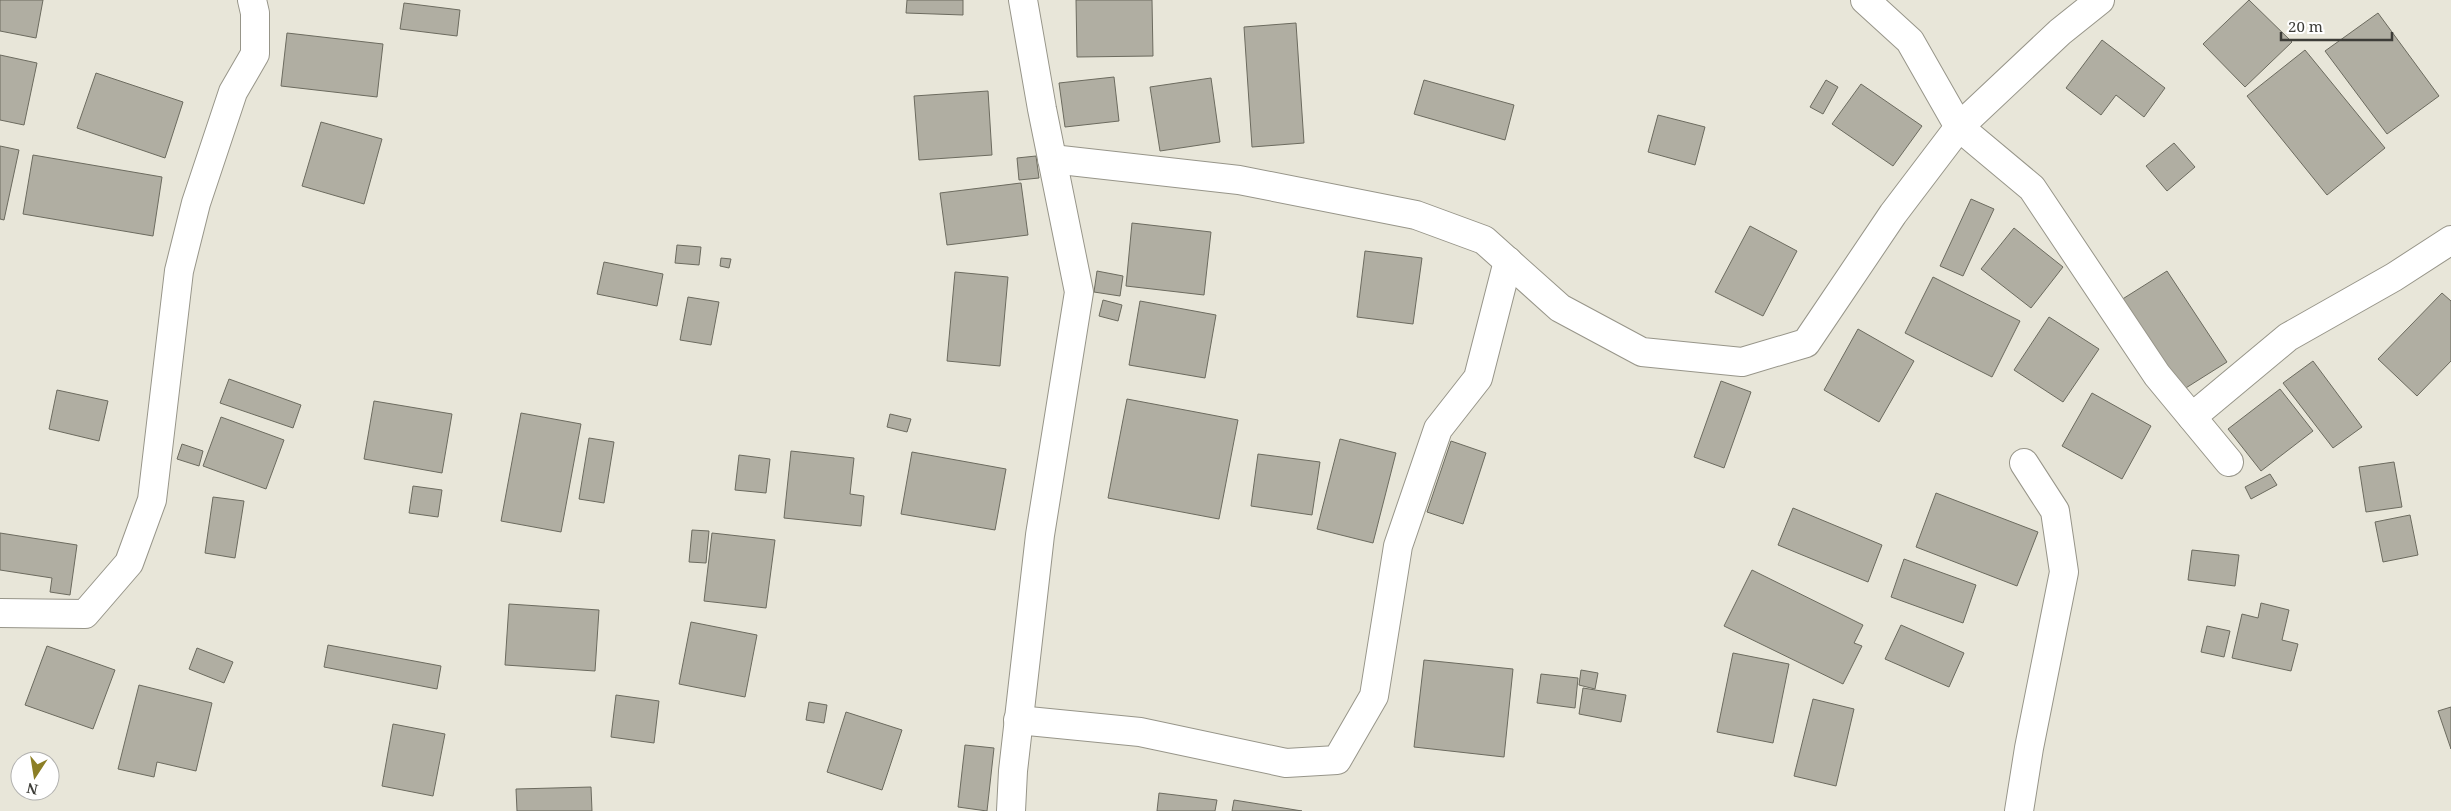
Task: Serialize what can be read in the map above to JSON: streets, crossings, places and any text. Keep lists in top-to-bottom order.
{
  "scale_bar": "20 m",
  "north": "bottom"
}
